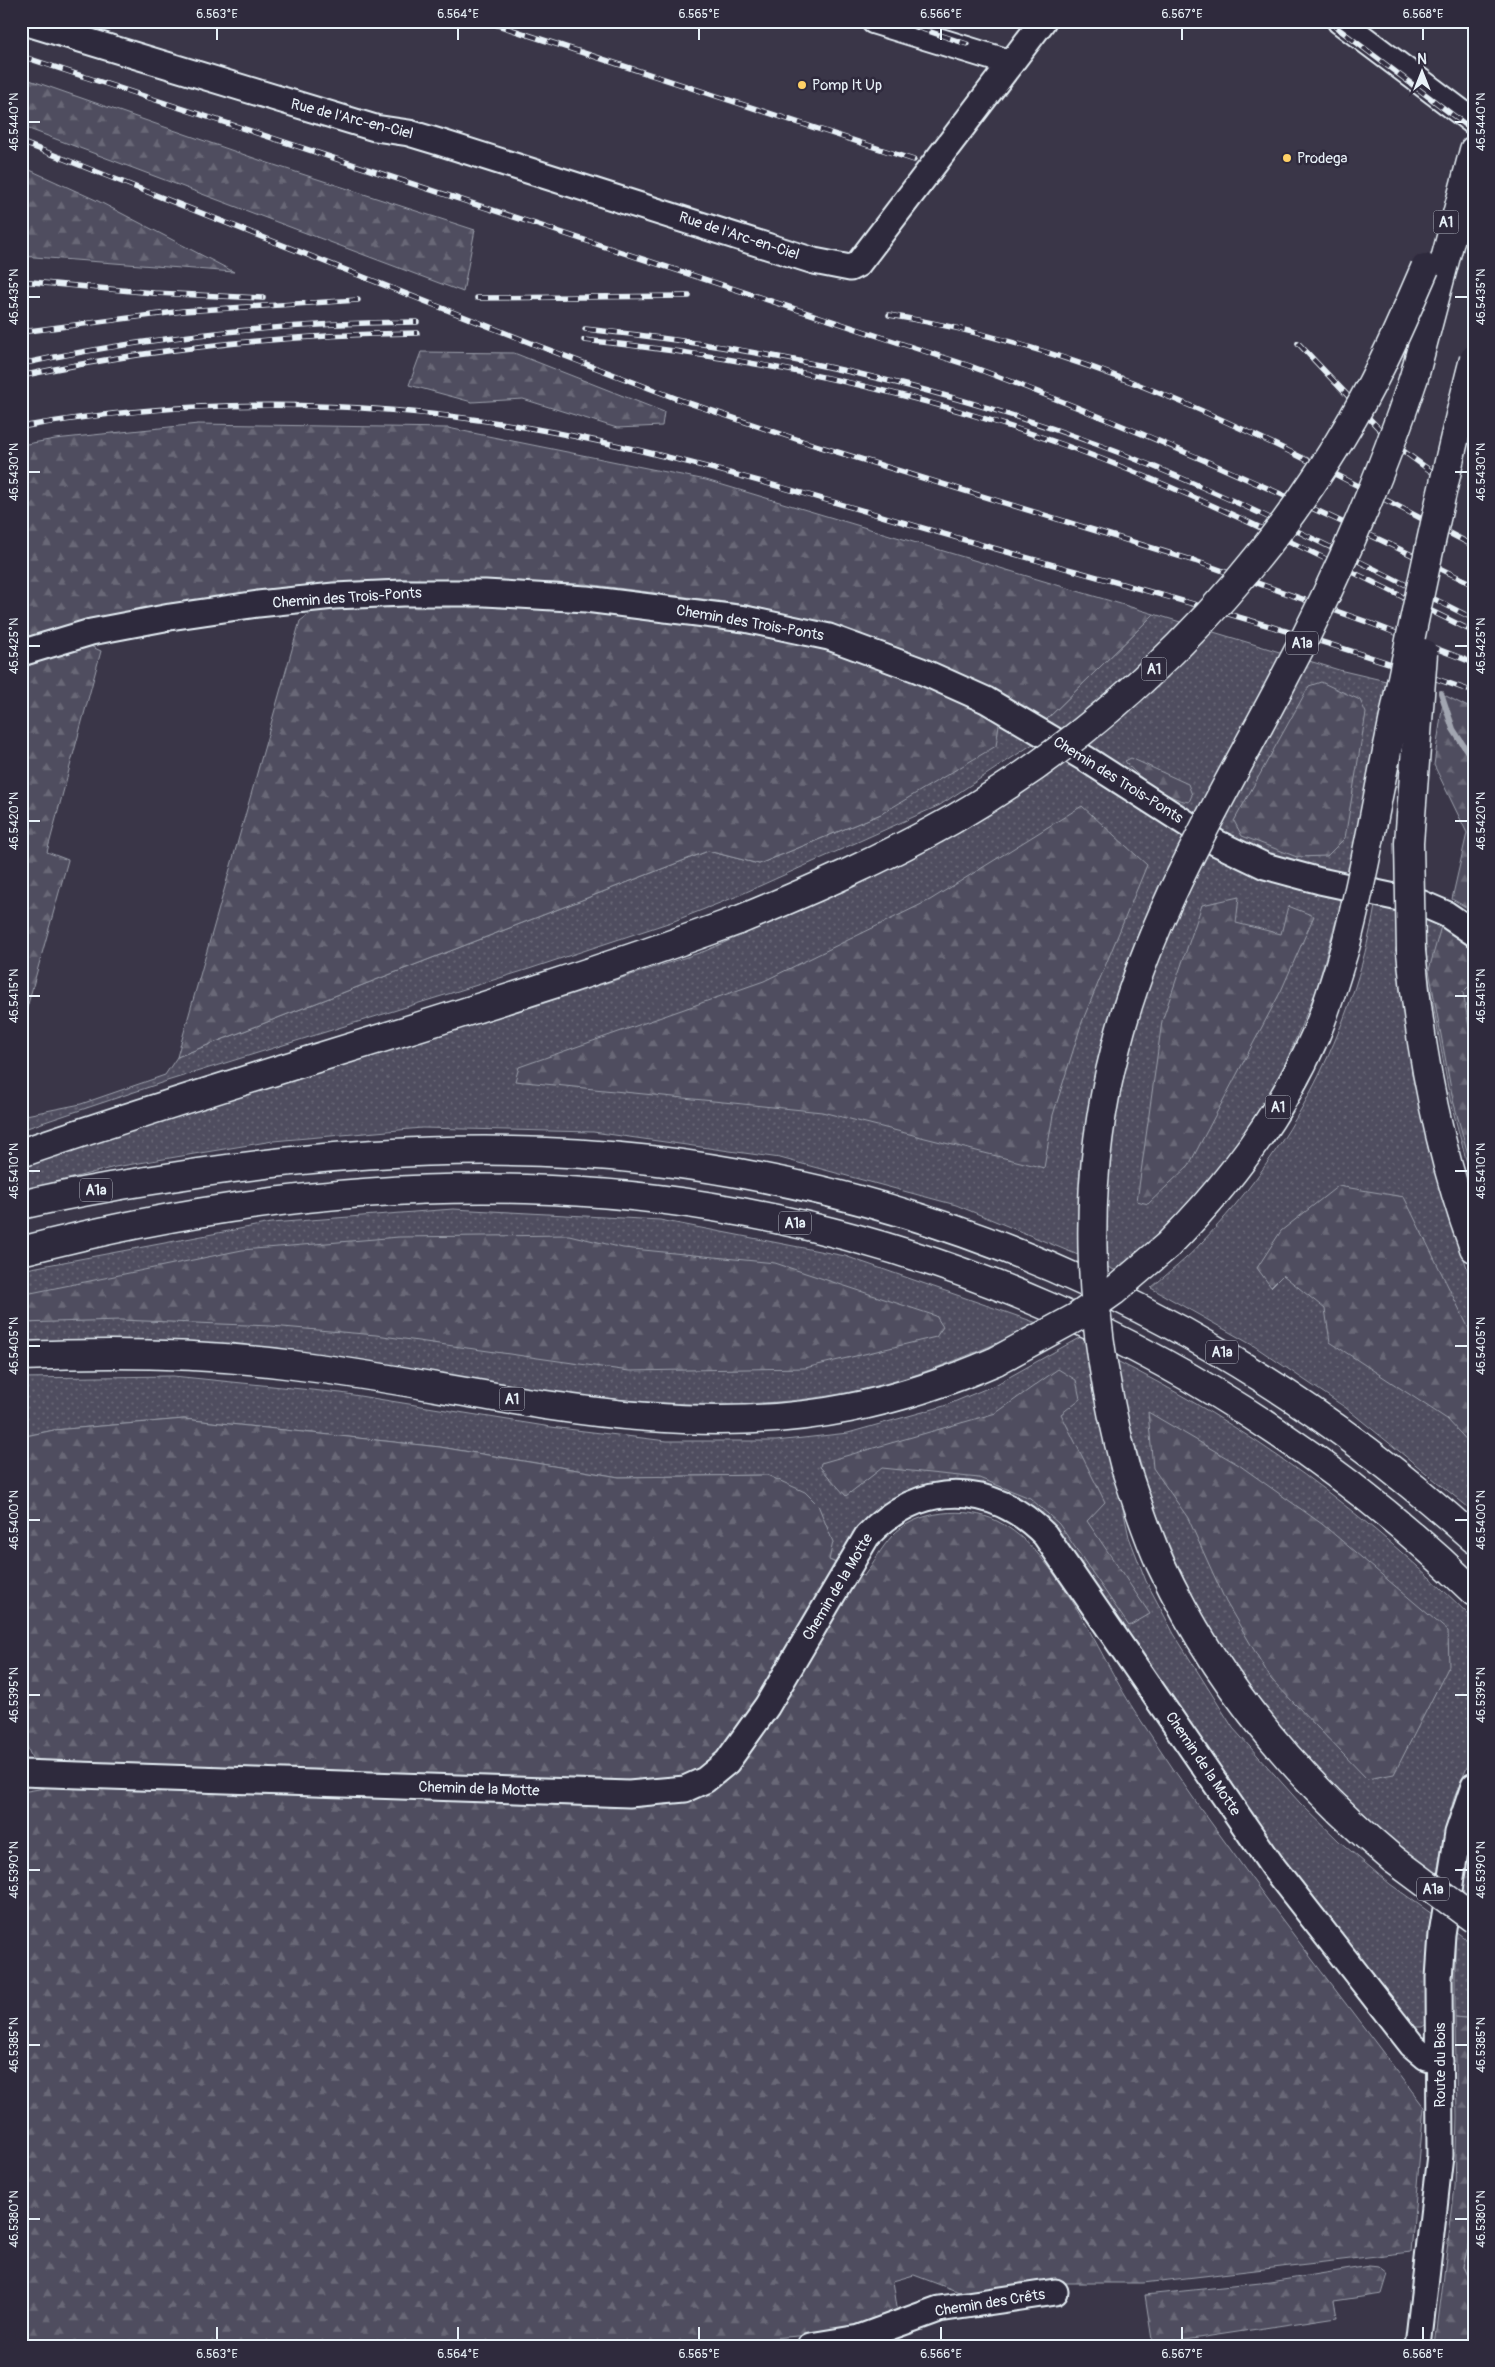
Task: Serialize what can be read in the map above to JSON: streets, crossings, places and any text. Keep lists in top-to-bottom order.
{
  "streets": {
    "highway": ["A1", "A1a"],
    "street": [
      "Rue de l'Arc-en-Ciel",
      "Chemin des Trois-Ponts",
      "Chemin de la Motte",
      "Route du Bois",
      "Chemin des Crêts"
    ]
  },
  "crossings": [
    ["A1", "A1a"],
    ["Chemin de la Motte", "Route du Bois"]
  ],
  "places": ["Pomp It Up", "Prodega"],
  "north": "top",
  "coordinates": [
    "6.563°E",
    "6.564°E",
    "6.565°E",
    "6.566°E",
    "6.567°E",
    "6.568°E",
    "46.5440°N",
    "46.5435°N",
    "46.5430°N",
    "46.5425°N",
    "46.5420°N",
    "46.5415°N",
    "46.5410°N",
    "46.5405°N",
    "46.5400°N",
    "46.5395°N",
    "46.5390°N",
    "46.5385°N",
    "46.5380°N"
  ]
}
